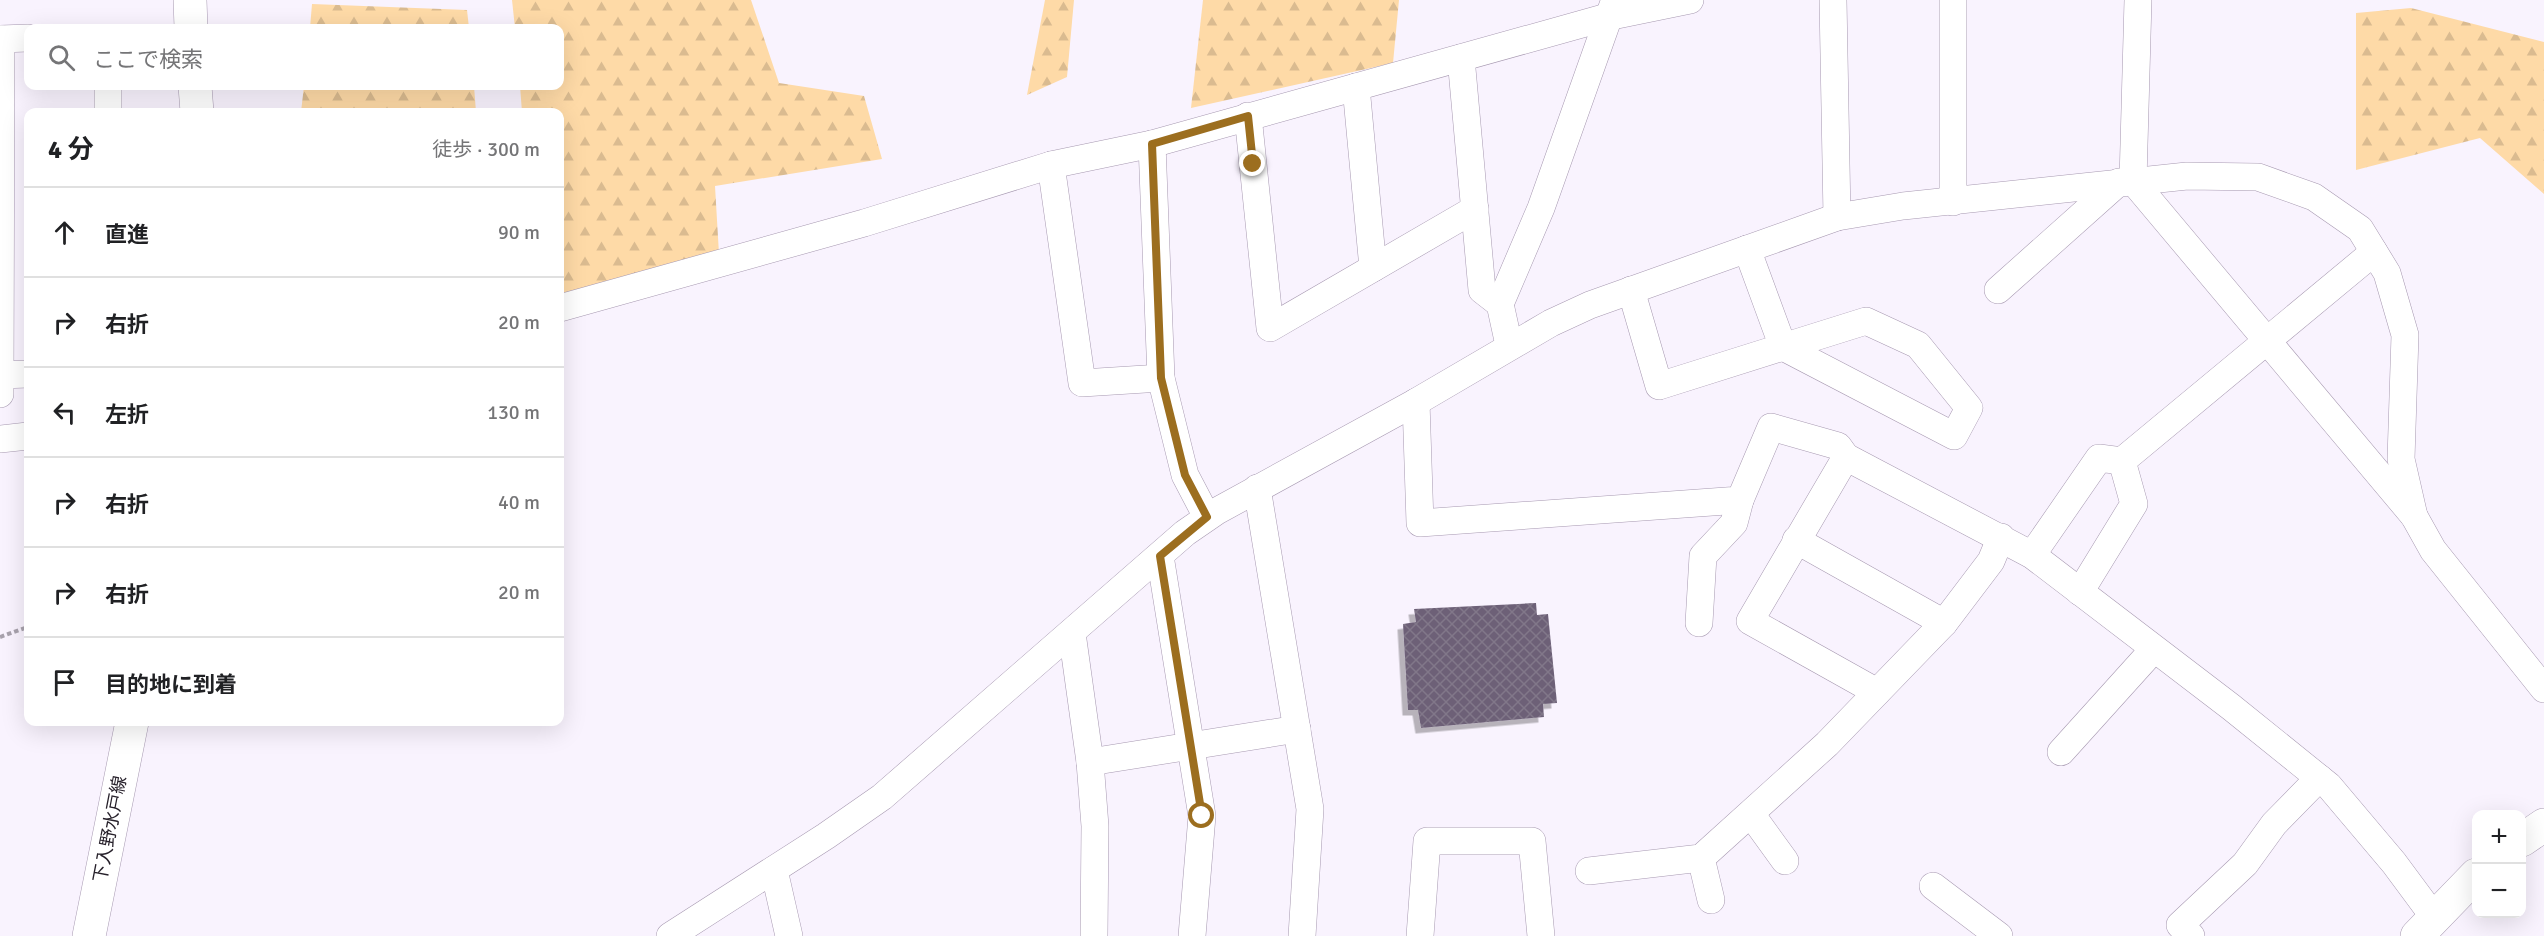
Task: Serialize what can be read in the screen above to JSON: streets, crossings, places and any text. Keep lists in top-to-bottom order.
{
  "streets": {
    "main road": ["下入野水戸線"]
  },
  "page": {
    "search": "ここで検索",
    "heading": ["4 分", "徒歩 · 300 m"],
    "list": [
      ["直進", "90 m"],
      ["右折", "20 m"],
      ["左折", "130 m"],
      ["右折", "40 m"],
      ["右折", "20 m"],
      "目的地に到着"
    ],
    "map_buttons": ["+", "−"]
  }
}
